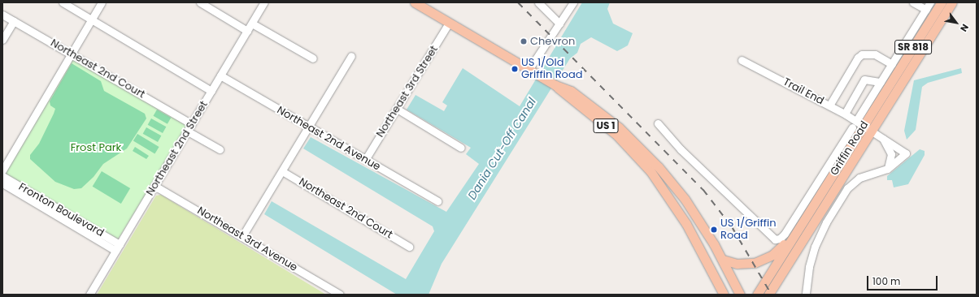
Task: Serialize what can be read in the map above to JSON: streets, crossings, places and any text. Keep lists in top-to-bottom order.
{
  "streets": {
    "main road": ["SR 818", "US 1", "Griffin Road"],
    "street": [
      "Northeast 2nd Court",
      "Northeast 3rd Street",
      "Trail End",
      "Northeast 2nd Avenue",
      "Northeast 2nd Street",
      "Fronton Boulevard",
      "Northeast 3rd Avenue"
    ]
  },
  "crossings": [
    ["Northeast 2nd Court", "Northeast 2nd Street"],
    ["Northeast 3rd Street", "US 1"],
    ["Northeast 3rd Street", "Northeast 2nd Avenue"],
    ["Trail End", "Griffin Road"],
    ["Northeast 2nd Avenue", "Northeast 2nd Street"],
    ["Northeast 2nd Street", "Fronton Boulevard"],
    ["Northeast 2nd Street", "Northeast 3rd Avenue"]
  ],
  "water": ["Dania Cut-Off Canal"],
  "parks": ["Frost Park"],
  "places": ["Chevron", "US 1/Old Griffin Road", "US 1/Griffin Road"],
  "scale_bar": "100 m",
  "north": "bottom right"
}
